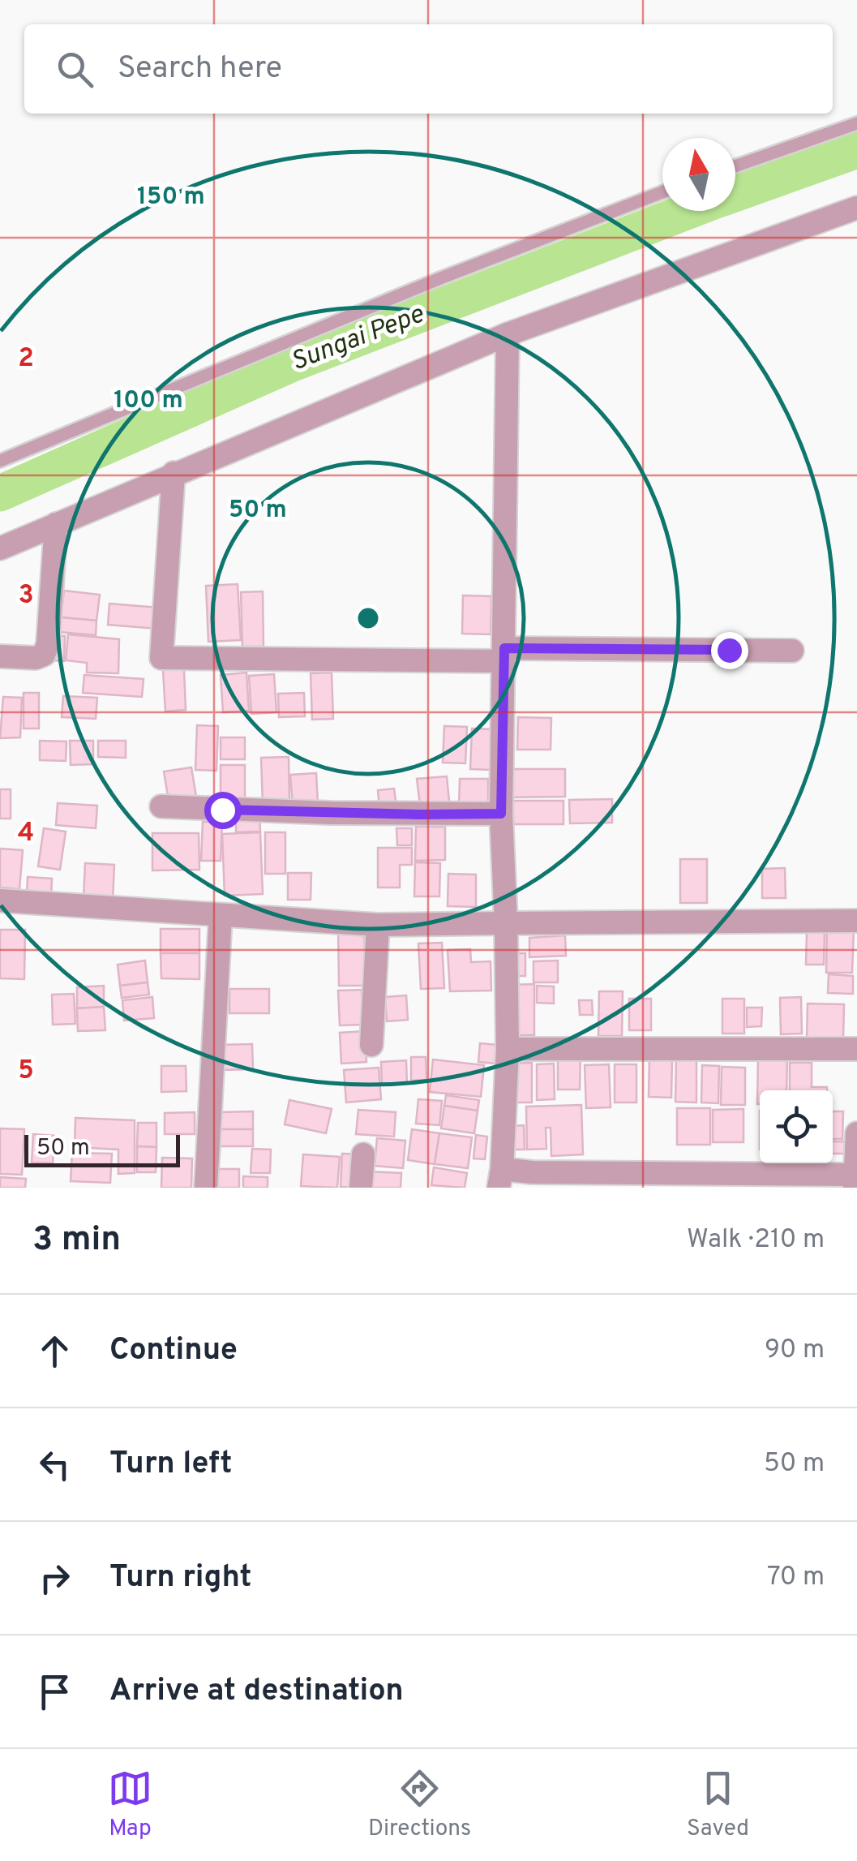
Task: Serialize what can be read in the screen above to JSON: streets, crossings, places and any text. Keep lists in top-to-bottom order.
{
  "water": ["Sungai Pepe"],
  "scale_bar": "50 m",
  "north": "top",
  "page": {
    "search": "Search here",
    "scale": "50 m",
    "heading": ["3 min", "Walk · 210 m"],
    "list": [
      ["Continue", "90 m"],
      ["Turn left", "50 m"],
      ["Turn right", "70 m"],
      "Arrive at destination"
    ],
    "nav": ["Map", "Directions", "Saved"]
  },
  "grid": {
    "rows": [
      "2",
      "3",
      "4",
      "5"
    ]
  },
  "rings": ["150 m", "100 m", "50 m"]
}
